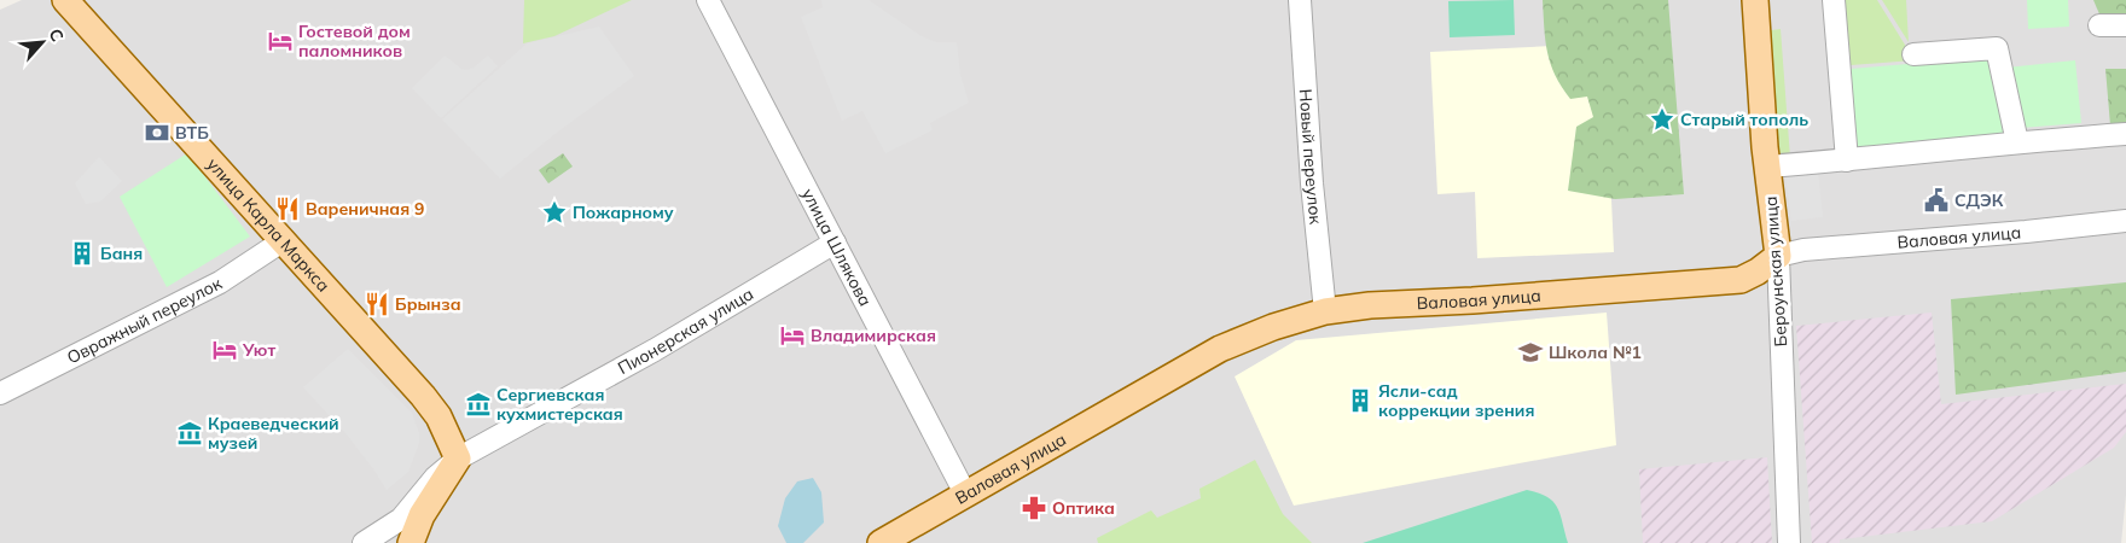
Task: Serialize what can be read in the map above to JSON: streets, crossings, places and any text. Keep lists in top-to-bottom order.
{
  "streets": {
    "main road": ["улица Карла Маркса", "Валовая улица", "Бероунская улица"],
    "street": [
      "Новый переулок",
      "улица Шлякова",
      "Овражный переулок",
      "Пионерская улица"
    ]
  },
  "crossings": [
    ["Новый переулок", "Валовая улица"],
    ["улица Карла Маркса", "Овражный переулок"],
    ["улица Карла Маркса", "Пионерская улица"],
    ["Валовая улица", "улица Шлякова"],
    ["Валовая улица", "Бероунская улица"],
    ["улица Шлякова", "Пионерская улица"]
  ],
  "places": {
    "hotel": ["Гостевой дом паломников", "Владимирская", "Уют"],
    "place": ["Старый тополь", "Пожарному"],
    "bank": ["ВТБ"],
    "public building": ["СДЭК"],
    "restaurant": ["Вареничная 9", "Брынза"],
    "building": ["Баня", "Ясли-сад коррекции зрения"],
    "school or university": ["Школа №1"],
    "museum": ["Сергиевская кухмистерская", "Краеведческий музей"],
    "pharmacy": ["Оптика"]
  },
  "north": "top right"
}
